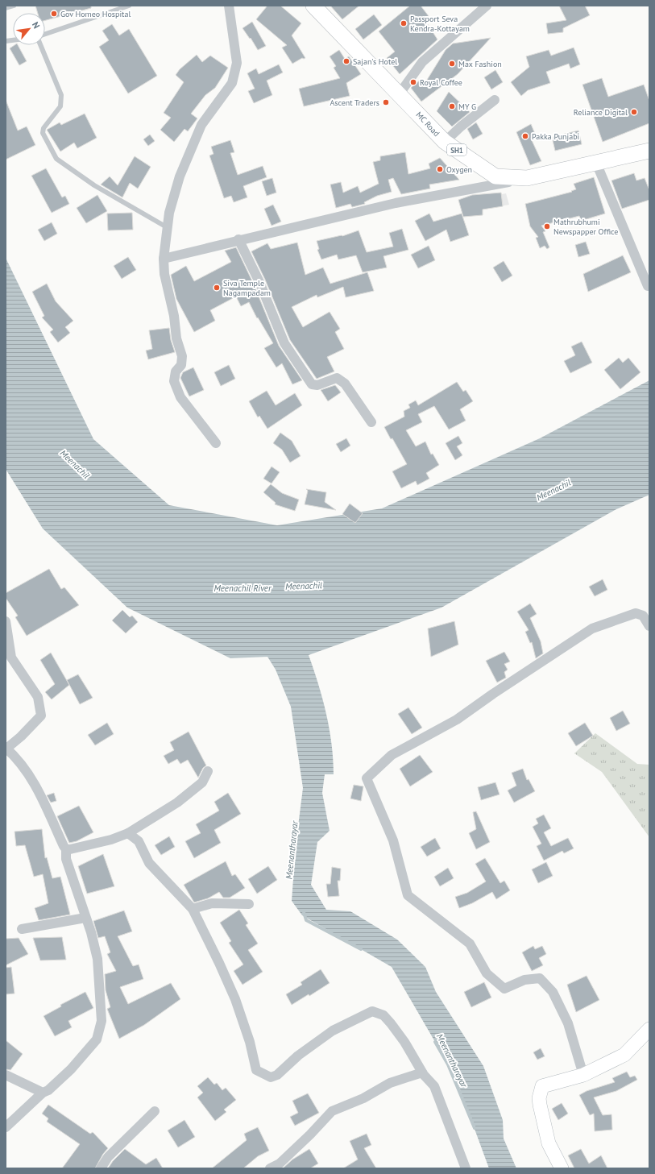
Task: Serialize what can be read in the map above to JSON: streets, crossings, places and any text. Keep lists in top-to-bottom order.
{
  "streets": {
    "main road": ["MC Road", "SH1"]
  },
  "water": ["Meenachil", "Meenachil River", "Meenantharayar"],
  "places": [
    "Gov Homeo Hospital",
    "Passport Seva Kendra-Kottayam",
    "Sajan's Hotel",
    "Max Fashion",
    "Royal Coffee",
    "Ascent Traders",
    "MY G",
    "Reliance Digital",
    "Pakka Punjabi",
    "Oxygen",
    "Mathrubhumi Newspapper Office",
    "Siva Temple Nagampadam"
  ],
  "north": "top right"
}
